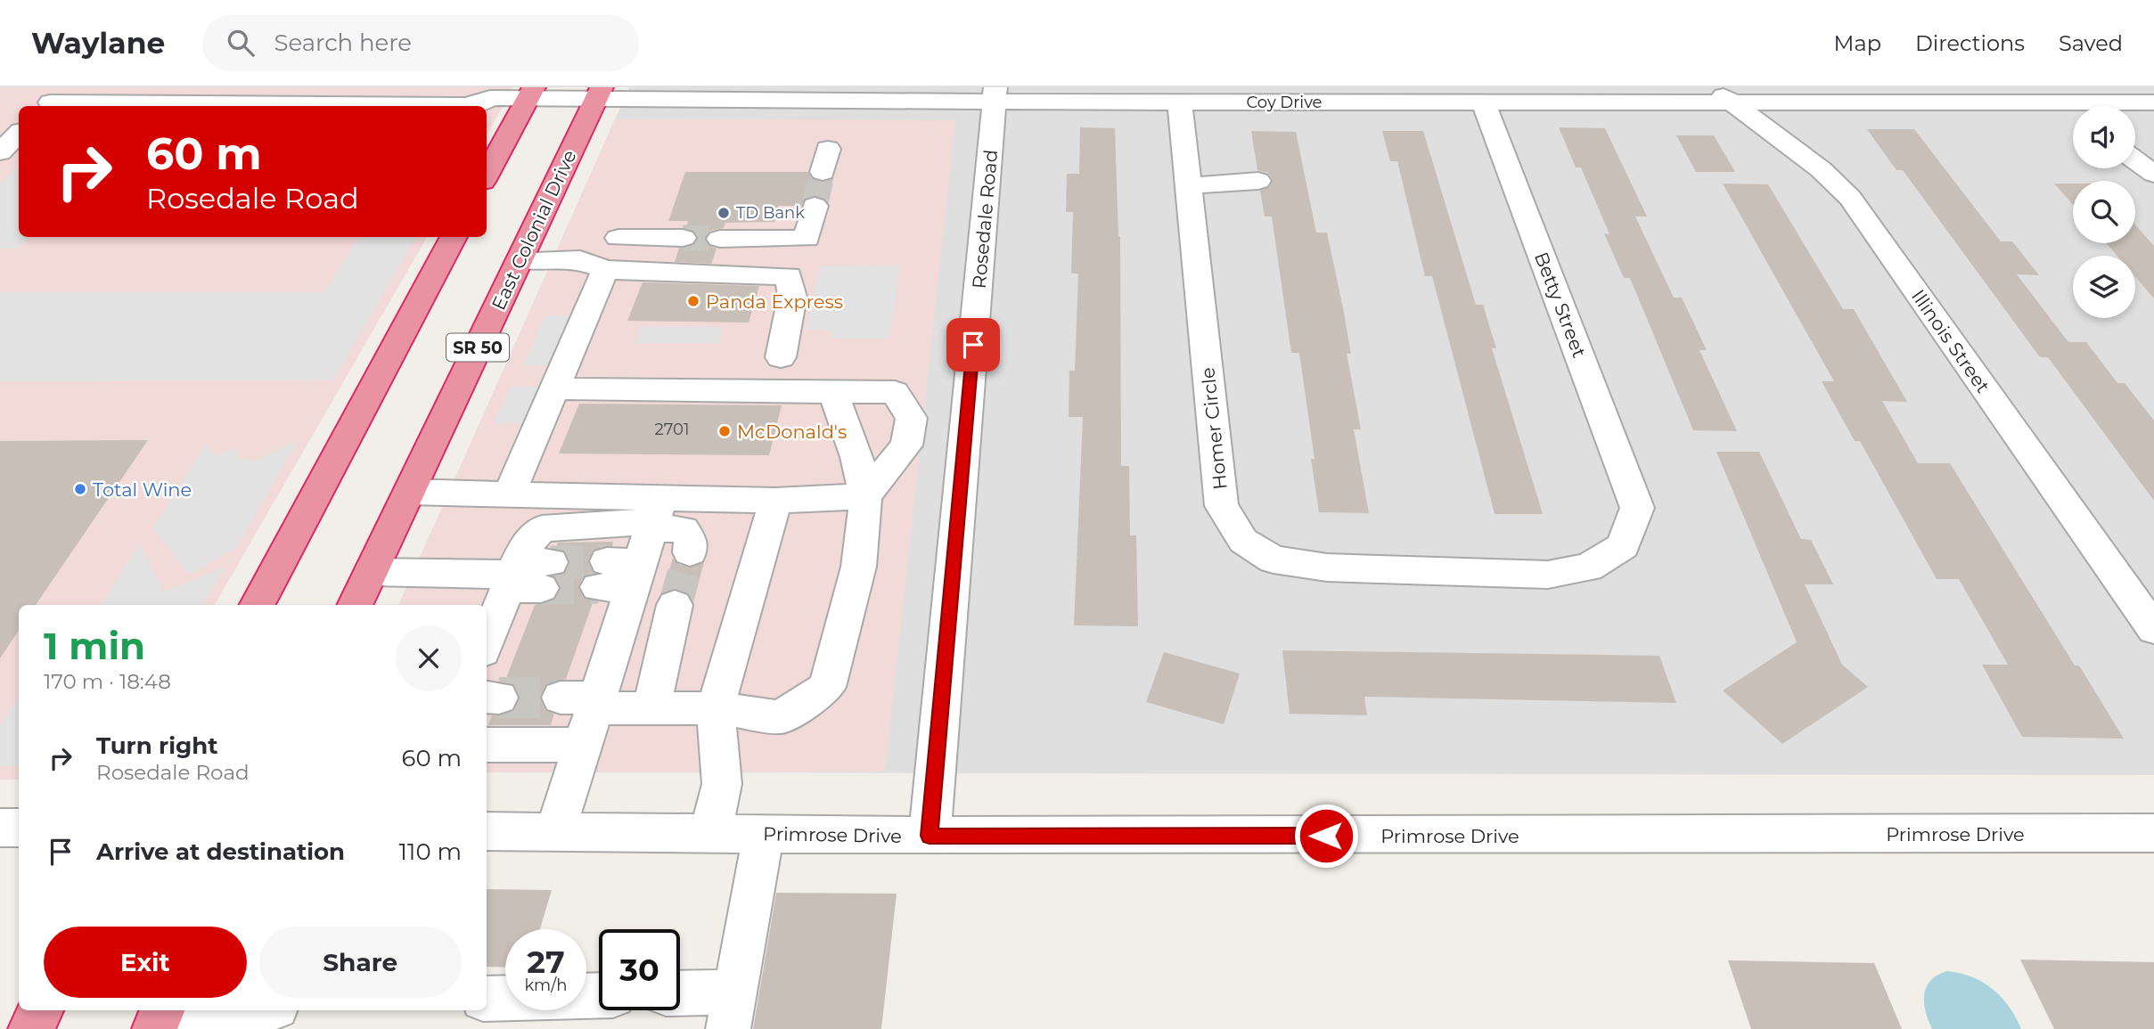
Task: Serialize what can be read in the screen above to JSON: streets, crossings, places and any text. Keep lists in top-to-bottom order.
{
  "streets": {
    "highway": ["East Colonial Drive", "SR 50"],
    "street": [
      "Coy Drive",
      "Rosedale Road",
      "Betty Street",
      "Illinois Street",
      "Homer Circle",
      "Primrose Drive"
    ]
  },
  "crossings": [
    ["Coy Drive", "Rosedale Road"],
    ["Coy Drive", "East Colonial Drive"],
    ["Coy Drive", "Betty Street"],
    ["Coy Drive", "Illinois Street"],
    ["Coy Drive", "Homer Circle"],
    ["Rosedale Road", "Primrose Drive"],
    ["Betty Street", "Homer Circle"]
  ],
  "places": [
    "TD Bank",
    "Panda Express",
    "McDonald's",
    "Total Wine"
  ],
  "house_numbers": ["2701"],
  "page": {
    "header": "Waylane",
    "search": "Search here",
    "nav": ["Map", "Directions", "Saved"],
    "turn": ["60 m", "Rosedale Road"],
    "heading": ["1 min", "170 m · 18:48"],
    "list": [
      {
        "name": "Turn right",
        "note": "Rosedale Road",
        "value": "60 m"
      },
      {
        "name": "Arrive at destination",
        "value": "110 m"
      }
    ],
    "buttons": ["Exit", "Share"],
    "speed": "27 km/h",
    "limit": "30"
  }
}
